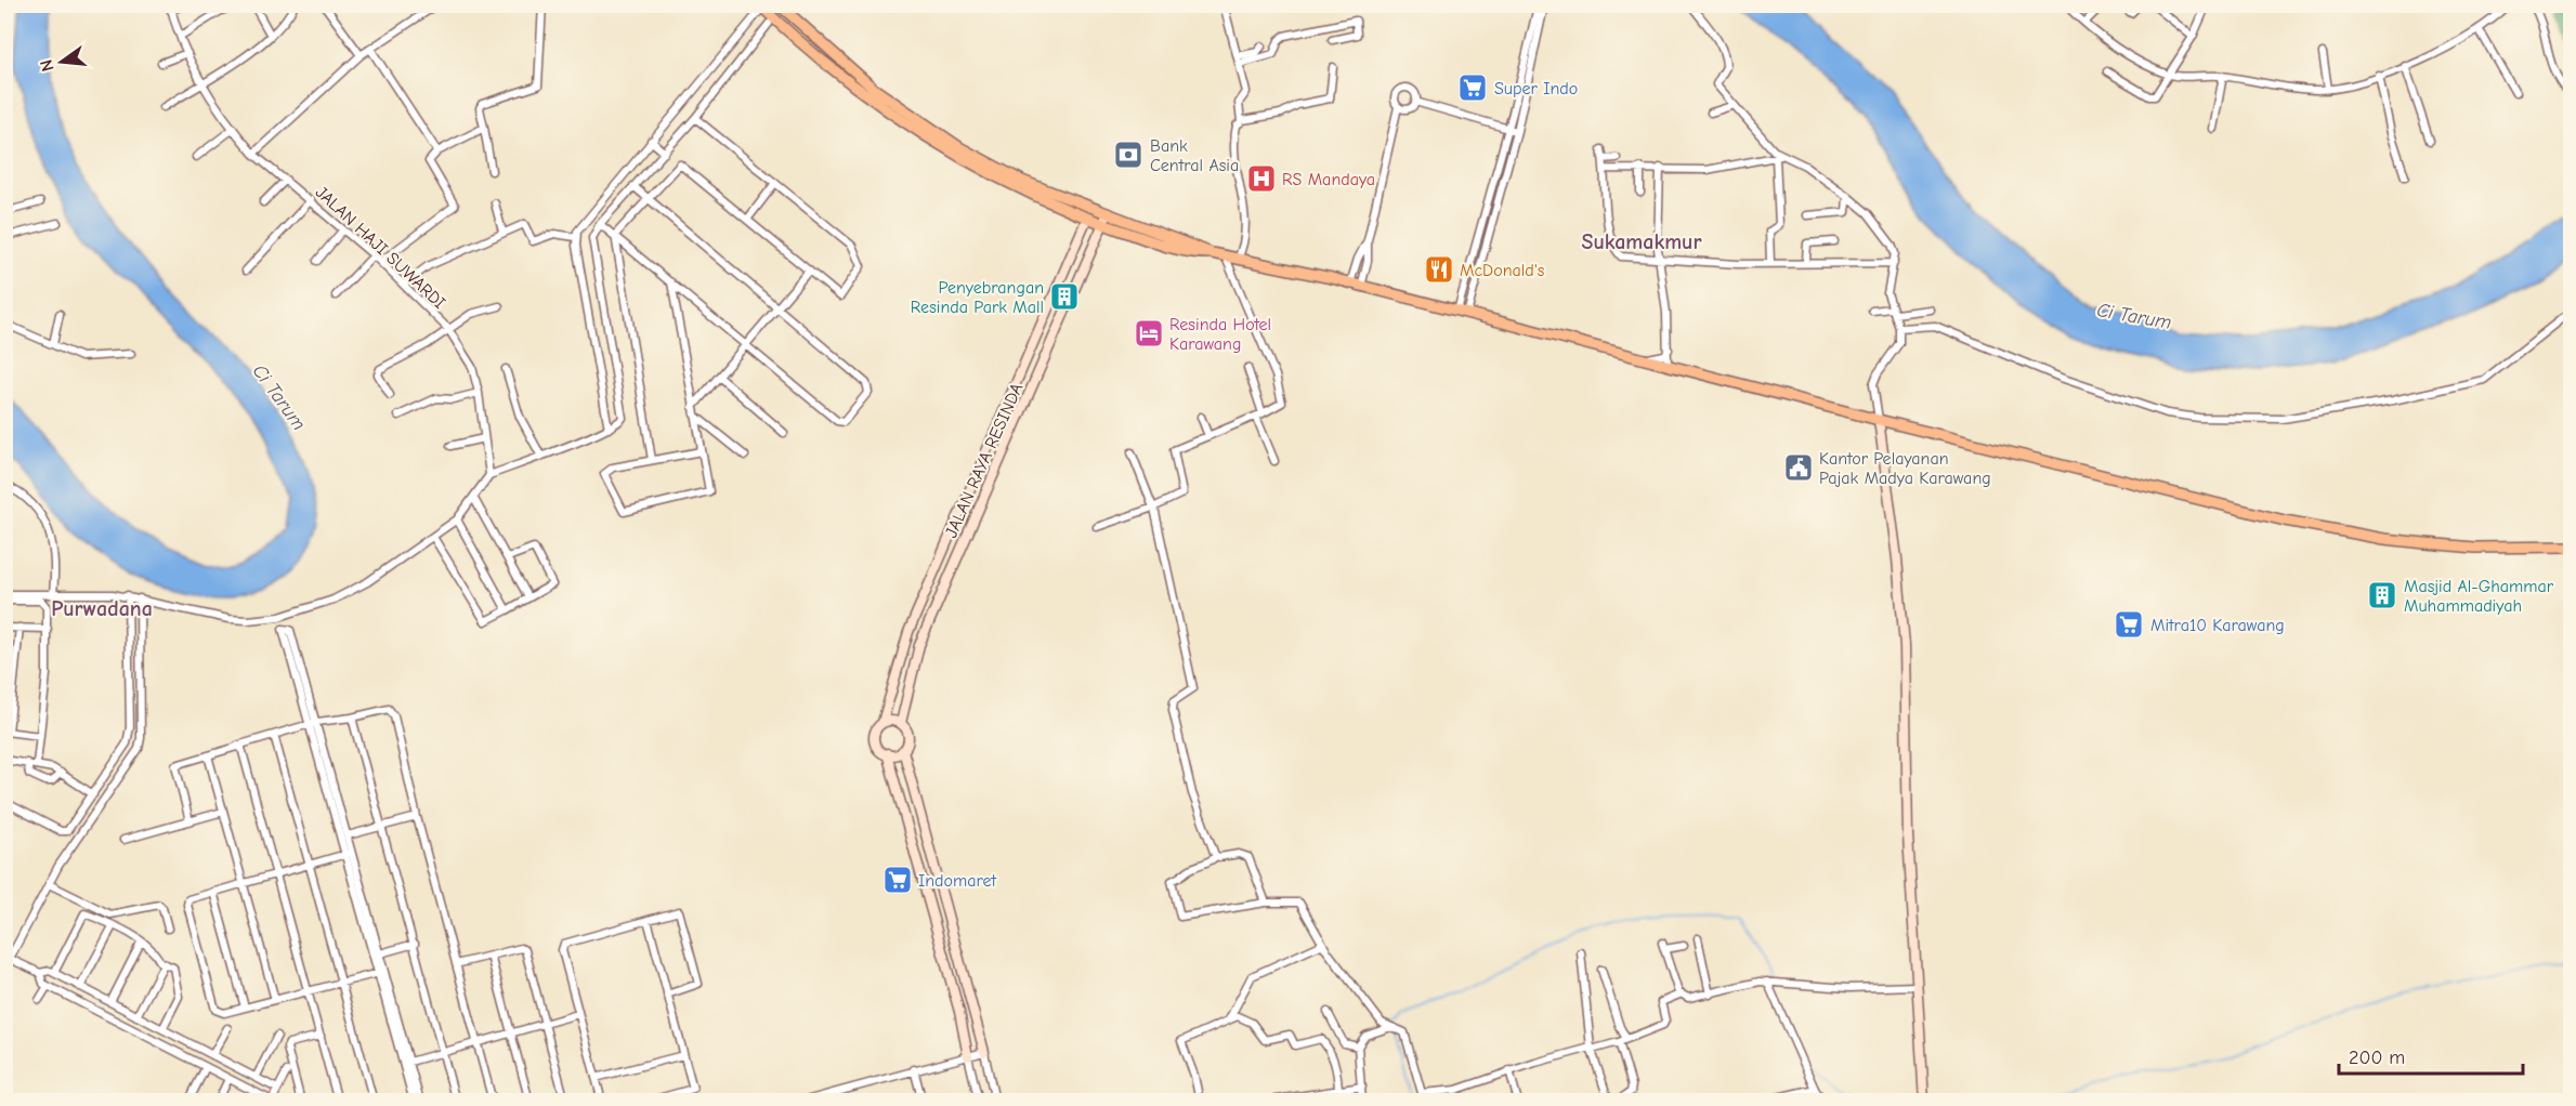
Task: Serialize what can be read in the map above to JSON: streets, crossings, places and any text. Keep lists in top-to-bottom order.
{
  "streets": {
    "street": ["JALAN HAJI SUWARDI", "JALAN RAYA RESINDA"]
  },
  "districts": ["Sukamakmur", "Purwadana"],
  "water": ["Ci Tarum"],
  "places": {
    "supermarket": ["Super Indo", "Mitra10 Karawang", "Indomaret"],
    "bank": ["Bank Central Asia"],
    "hospital": ["RS Mandaya"],
    "restaurant": ["McDonald's"],
    "building": ["Penyebrangan Resinda Park Mall", "Masjid Al-Ghammar Muhammadiyah"],
    "hotel": ["Resinda Hotel Karawang"],
    "public building": ["Kantor Pelayanan Pajak Madya Karawang"]
  },
  "scale_bar": "200 m",
  "north": "left"
}
